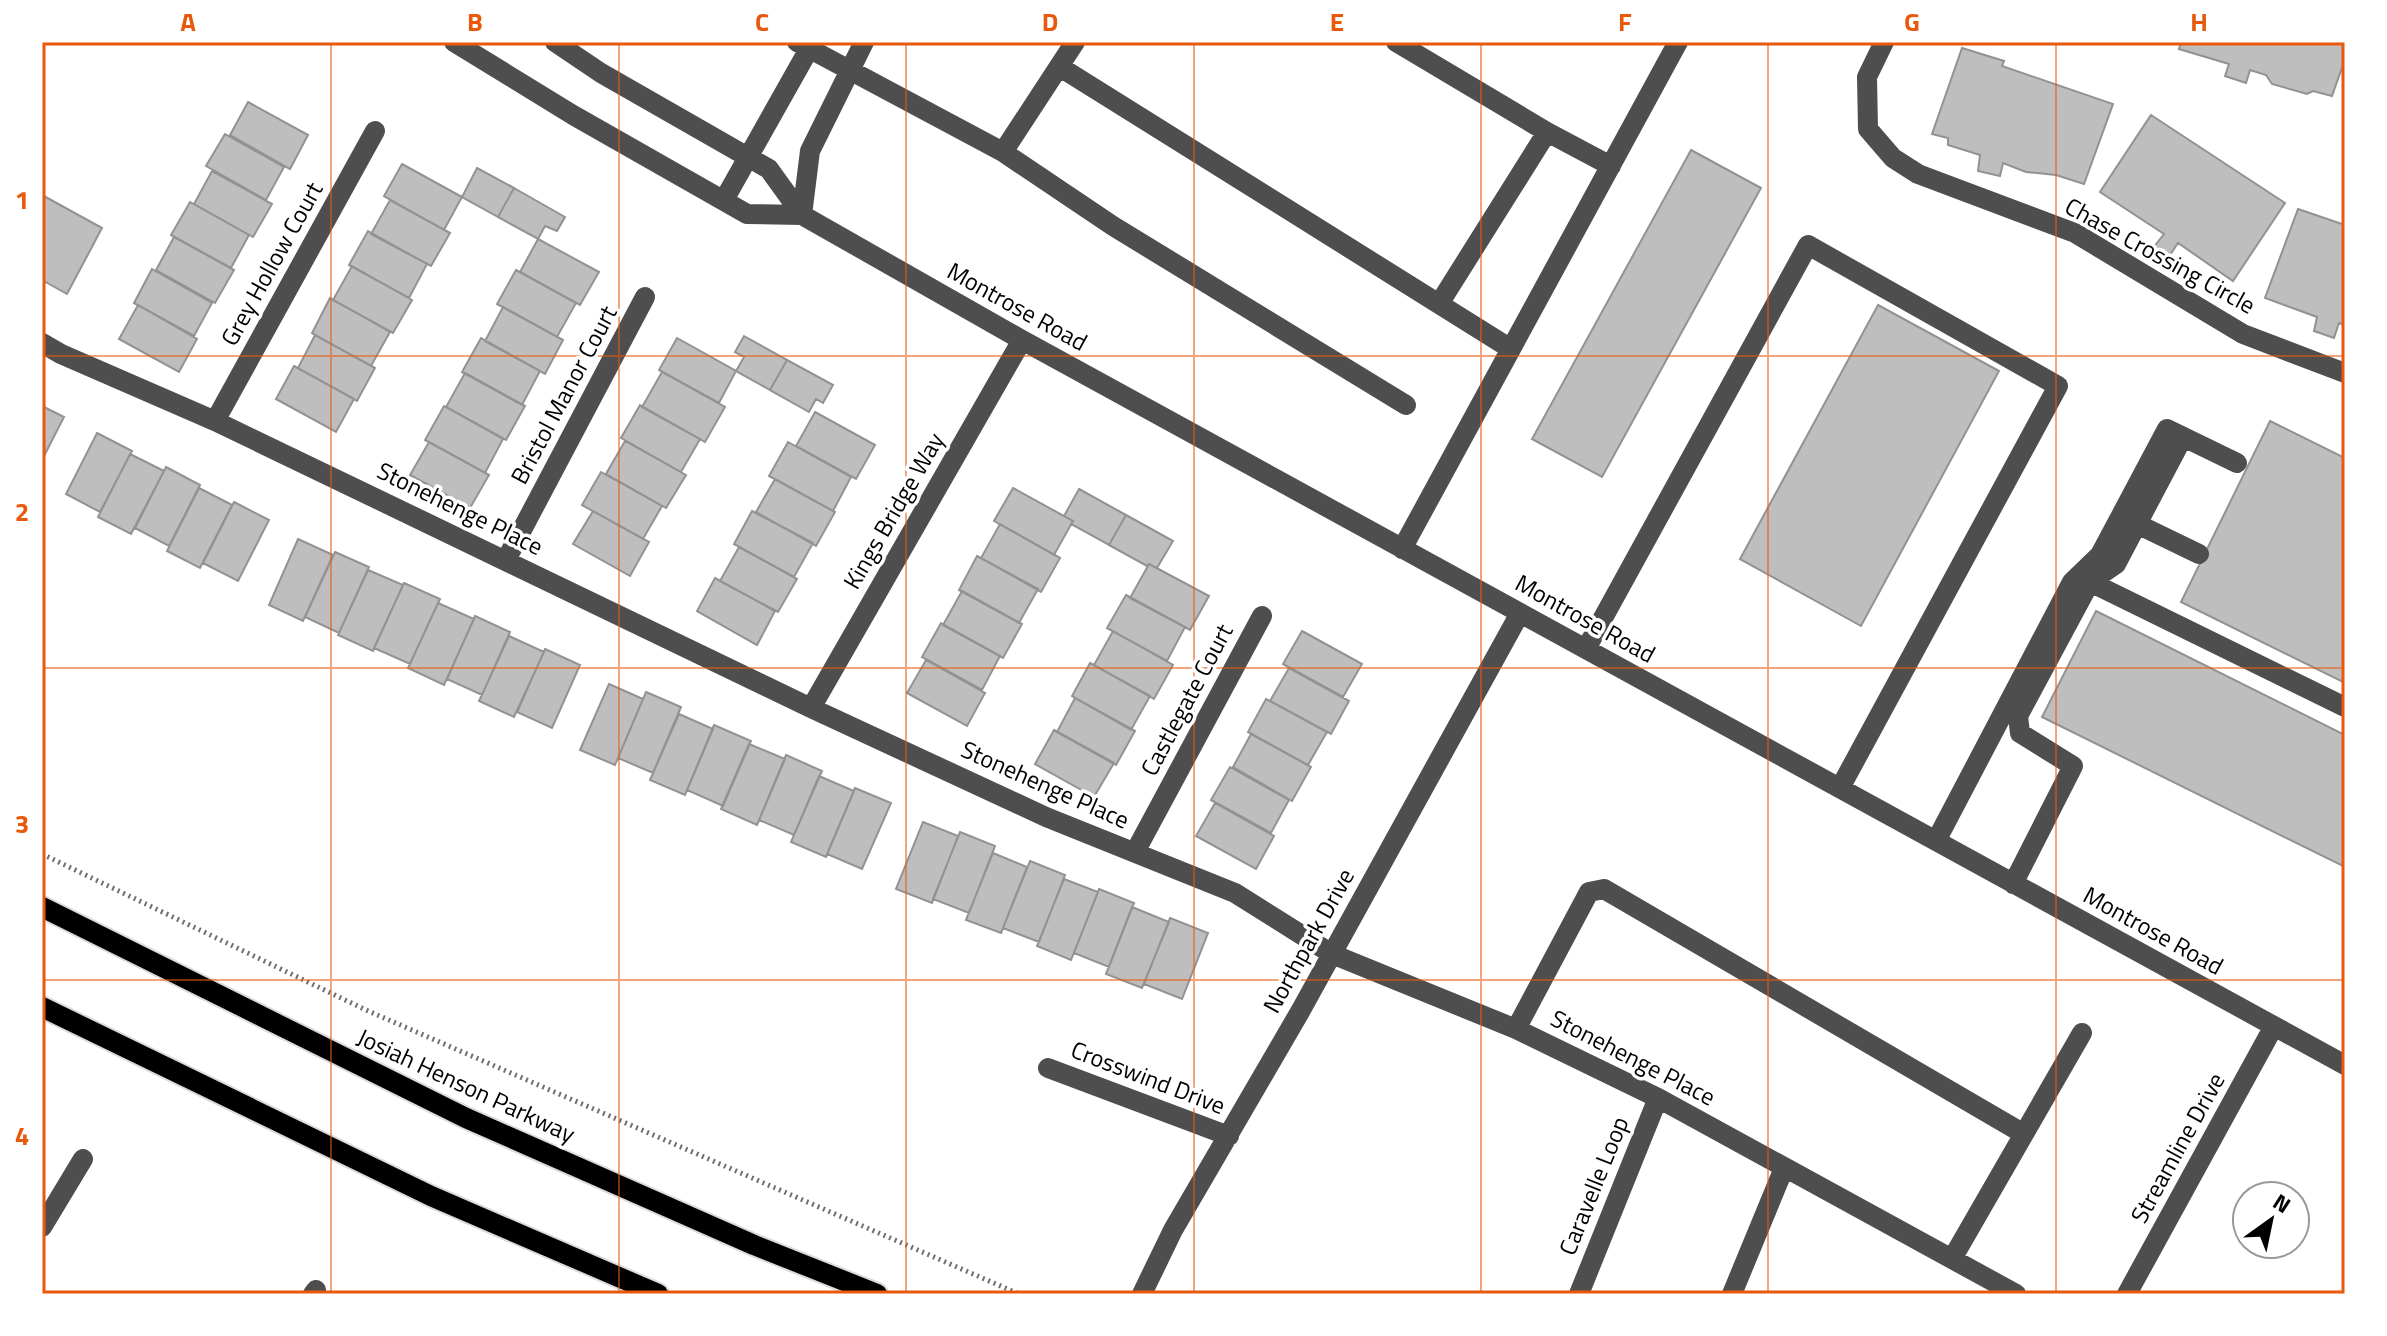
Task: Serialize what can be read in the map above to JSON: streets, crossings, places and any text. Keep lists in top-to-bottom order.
{
  "streets": {
    "main road": ["Josiah Henson Parkway"],
    "street": [
      "Chase Crossing Circle",
      "Grey Hollow Court",
      "Montrose Road",
      "Bristol Manor Court",
      "Stonehenge Place",
      "Kings Bridge Way",
      "Castlegate Court",
      "Northpark Drive",
      "Crosswind Drive",
      "Streamline Drive",
      "Caravelle Loop"
    ]
  },
  "crossings": [
    ["Grey Hollow Court", "Stonehenge Place"],
    ["Montrose Road", "Kings Bridge Way"],
    ["Montrose Road", "Northpark Drive"],
    ["Montrose Road", "Streamline Drive"],
    ["Bristol Manor Court", "Stonehenge Place"],
    ["Stonehenge Place", "Kings Bridge Way"],
    ["Stonehenge Place", "Castlegate Court"],
    ["Stonehenge Place", "Northpark Drive"],
    ["Stonehenge Place", "Caravelle Loop"],
    ["Northpark Drive", "Crosswind Drive"]
  ],
  "north": "top right",
  "grid": {
    "columns": [
      "A",
      "B",
      "C",
      "D",
      "E",
      "F",
      "G",
      "H"
    ],
    "rows": [
      "1",
      "2",
      "3",
      "4"
    ]
  }
}
